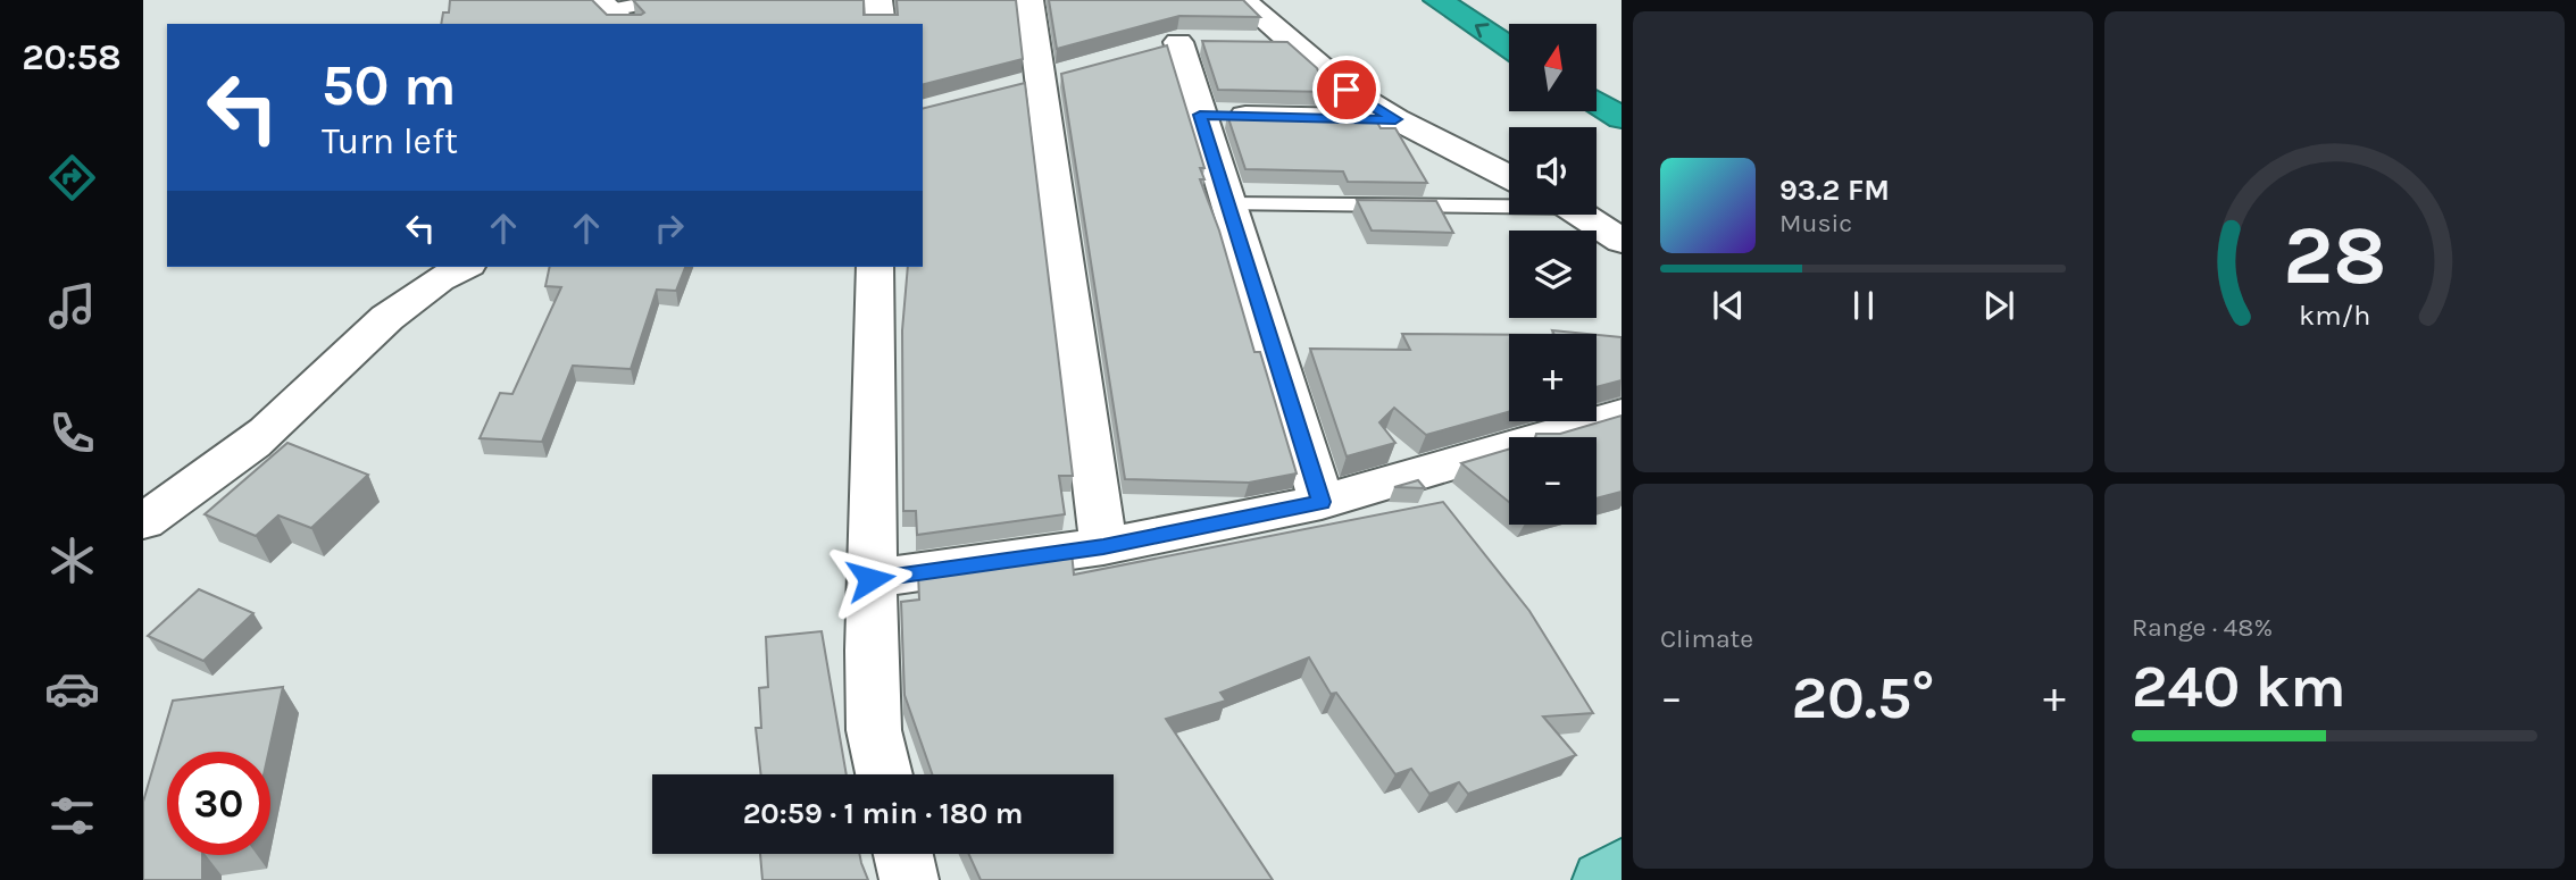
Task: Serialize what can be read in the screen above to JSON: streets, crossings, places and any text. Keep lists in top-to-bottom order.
{
  "north": "top",
  "page": {
    "tabs": "20:58",
    "map_buttons": ["+", "−"],
    "turn": ["50 m", "Turn left"],
    "song": ["93.2 FM", "Music"],
    "tile": [
      "Climate",
      ["Range · 48%", "240 km"]
    ],
    "heat": ["−", "20.5°", "+"],
    "limit": "30",
    "trip": "20:59 · 1 min · 180 m",
    "gauge": ["28", "km/h"]
  }
}
